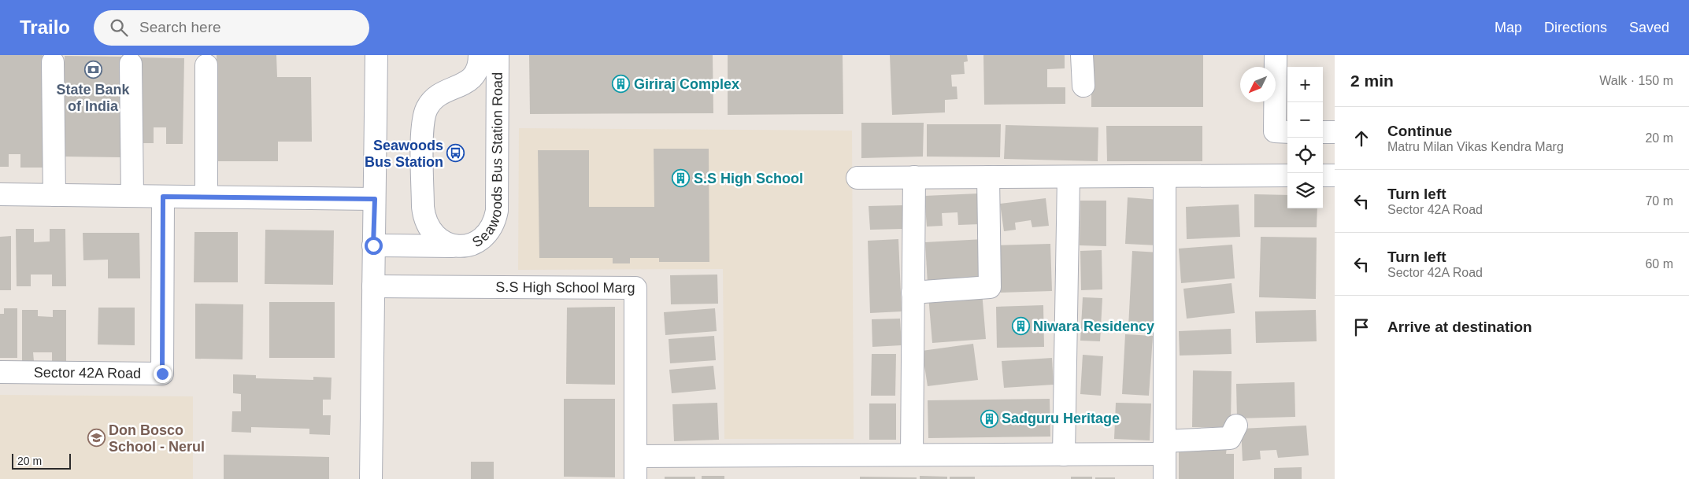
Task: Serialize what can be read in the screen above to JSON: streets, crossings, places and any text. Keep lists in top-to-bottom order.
{
  "streets": {
    "street": ["Seawoods Bus Station Road", "S.S High School Marg", "Sector 42A Road"]
  },
  "places": {
    "bank": ["State Bank of India"],
    "building": [
      "Giriraj Complex",
      "S.S High School",
      "Niwara Residency",
      "Sadguru Heritage"
    ],
    "bus stop": ["Seawoods Bus Station"],
    "school or university": ["Don Bosco School - Nerul"]
  },
  "scale_bar": "20 m",
  "north": "bottom left",
  "page": {
    "header": "Trailo",
    "search": "Search here",
    "nav": ["Map", "Directions", "Saved"],
    "heading": ["2 min", "Walk · 150 m"],
    "map_buttons": ["+", "−"],
    "list": [
      ["Continue", "Matru Milan Vikas Kendra Marg", "20 m"],
      ["Turn left", "Sector 42A Road", "70 m"],
      ["Turn left", "Sector 42A Road", "60 m"],
      "Arrive at destination"
    ],
    "scale": "20 m"
  }
}
